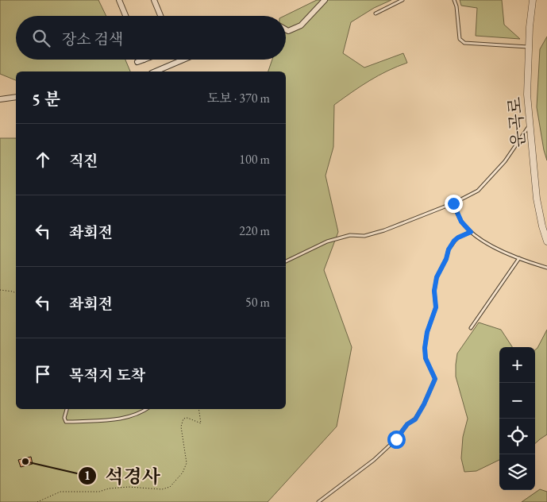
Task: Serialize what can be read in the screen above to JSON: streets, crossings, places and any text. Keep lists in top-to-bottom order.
{
  "streets": {
    "street": ["운곡로"]
  },
  "places": ["석경사"],
  "page": {
    "search": "장소 검색",
    "heading": ["5 분", "도보 · 370 m"],
    "list": [
      ["직진", "100 m"],
      ["좌회전", "220 m"],
      ["좌회전", "50 m"],
      "목적지 도착"
    ],
    "map_buttons": ["+", "−"]
  }
}
